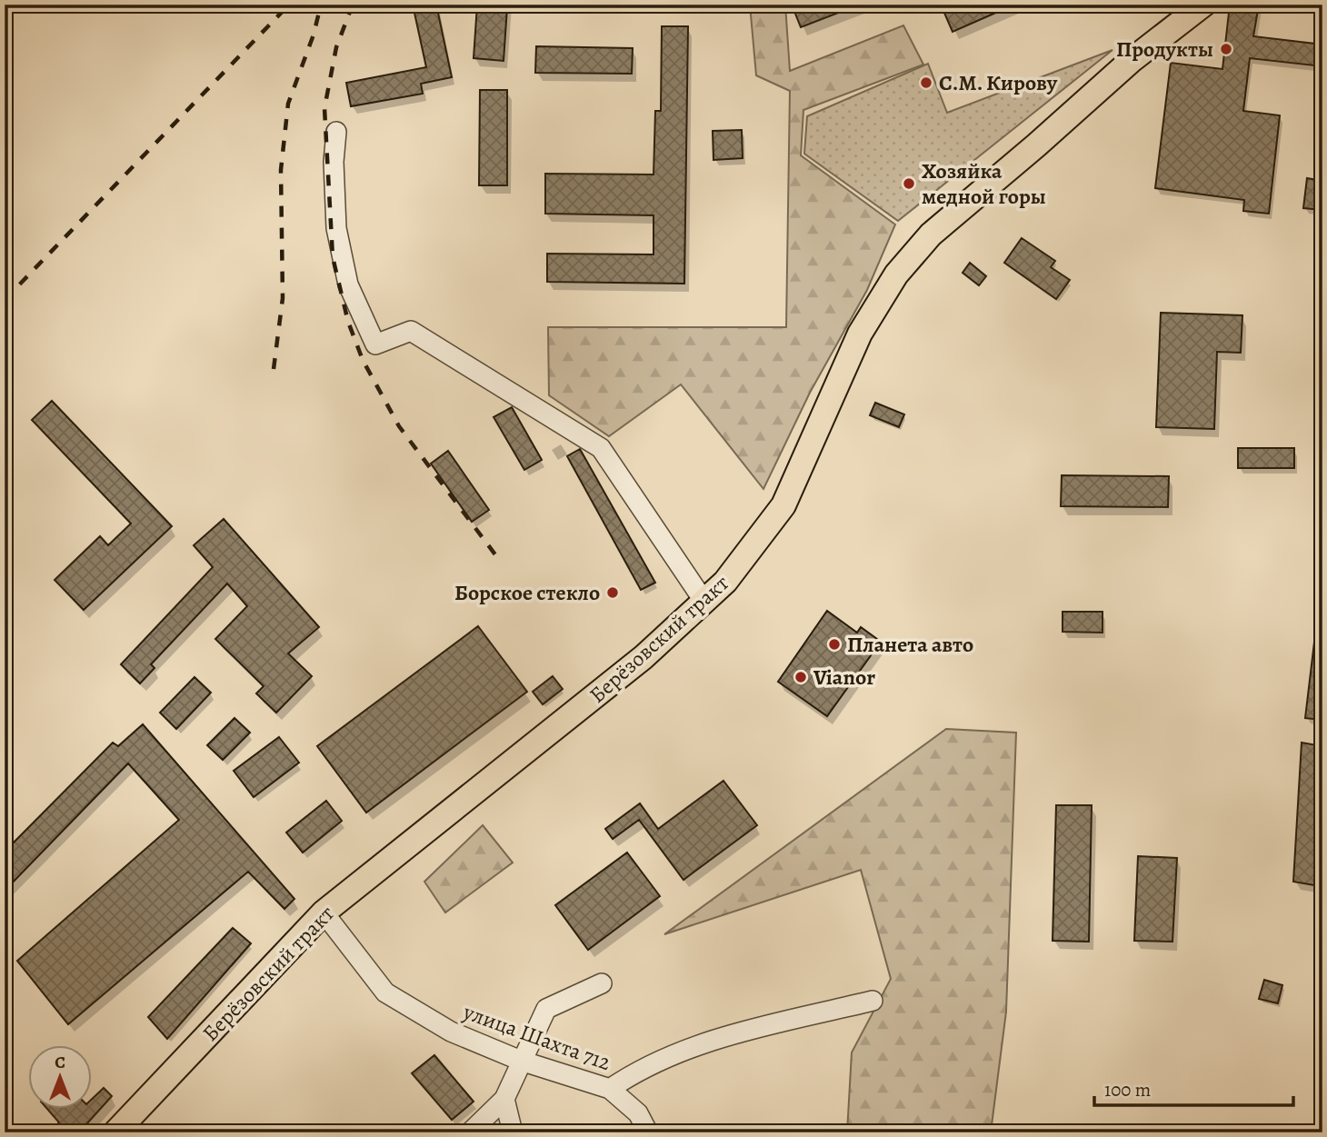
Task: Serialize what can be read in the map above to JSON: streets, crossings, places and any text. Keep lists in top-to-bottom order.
{
  "streets": {
    "main road": ["Берёзовский тракт"],
    "street": ["улица Шахта 712"]
  },
  "crossings": [
    ["Берёзовский тракт", "улица Шахта 712"]
  ],
  "places": [
    "Продукты",
    "С.М. Кирову",
    "Хозяйка медной горы",
    "Борское стекло",
    "Планета авто",
    "Vianor"
  ],
  "scale_bar": "100 m",
  "north": "top"
}
